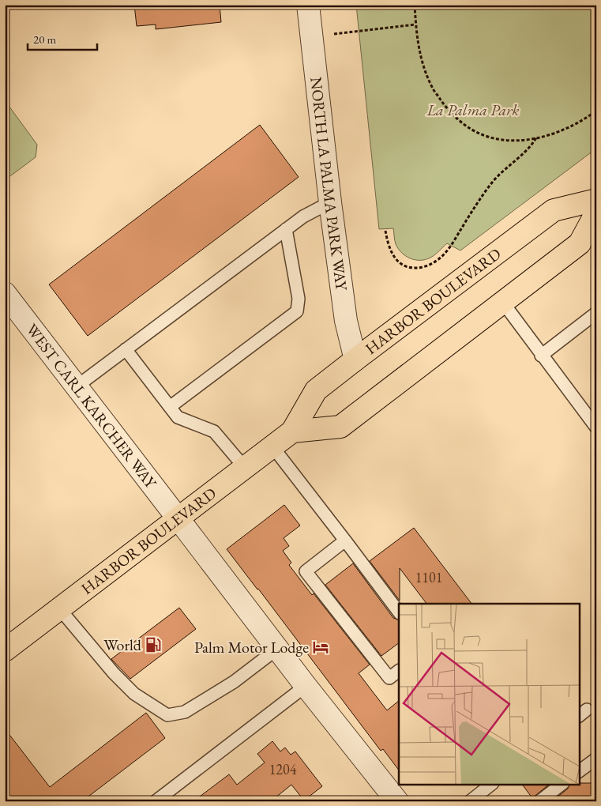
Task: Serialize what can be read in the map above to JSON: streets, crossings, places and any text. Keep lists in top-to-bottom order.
{
  "streets": {
    "main road": ["HARBOR BOULEVARD"],
    "street": ["NORTH LA PALMA PARK WAY", "WEST CARL KARCHER WAY"]
  },
  "crossings": [
    ["NORTH LA PALMA PARK WAY", "HARBOR BOULEVARD"],
    ["HARBOR BOULEVARD", "WEST CARL KARCHER WAY"]
  ],
  "parks": ["La Palma Park"],
  "places": {
    "fuel station": ["World"],
    "hotel": ["Palm Motor Lodge"]
  },
  "house_numbers": ["1101", "1204"],
  "scale_bar": "20 m"
}
